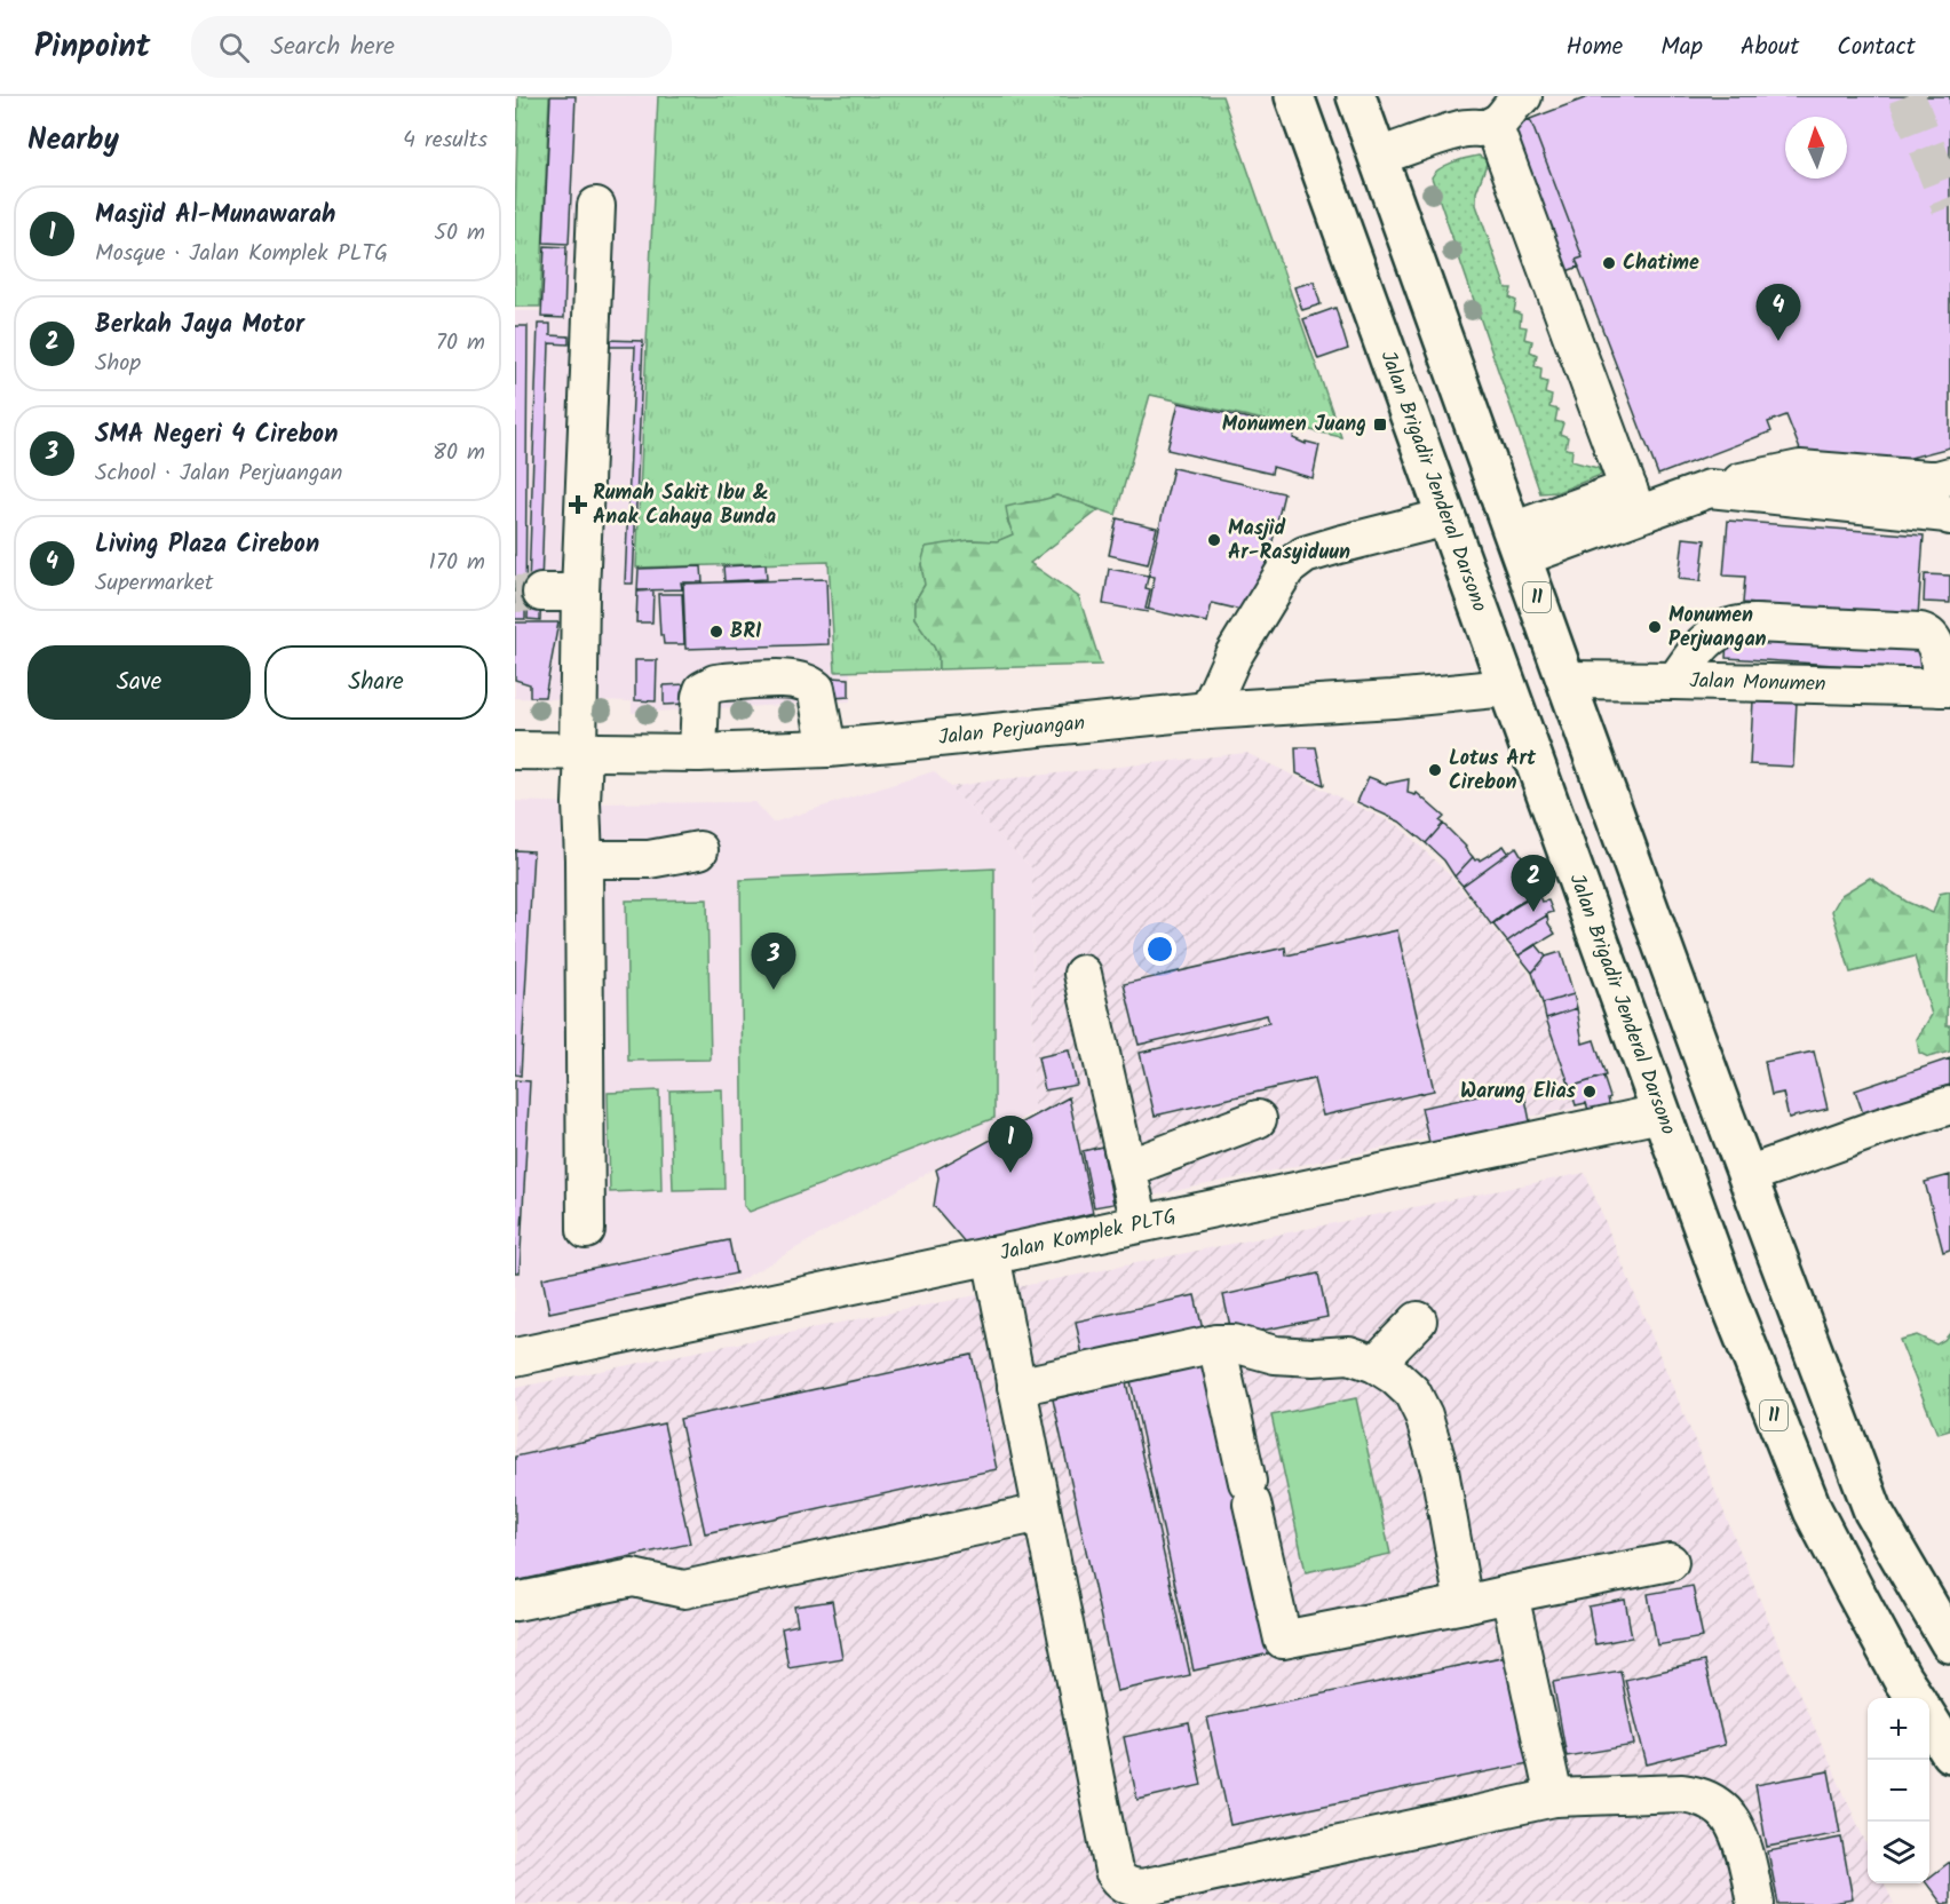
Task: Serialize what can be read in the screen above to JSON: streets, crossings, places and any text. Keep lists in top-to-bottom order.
{
  "streets": {
    "highway": ["Jalan Brigadir Jenderal Darsono", "11"],
    "street": ["Jalan Monumen", "Jalan Perjuangan", "Jalan Komplek PLTG"]
  },
  "crossings": [
    ["Jalan Brigadir Jenderal Darsono", "Jalan Perjuangan"],
    ["Jalan Brigadir Jenderal Darsono", "Jalan Komplek PLTG"],
    ["11", "Jalan Monumen"]
  ],
  "places": {
    "other": [
      "Chatime",
      "Masjid Ar-Rasyiduun",
      "Monumen Perjuangan",
      "BRI",
      "Lotus Art Cirebon",
      "Warung Elias"
    ],
    "transit": ["Monumen Juang"],
    "health": ["Rumah Sakit Ibu & Anak Cahaya Bunda"]
  },
  "north": "top",
  "page": {
    "header": "Pinpoint",
    "search": "Search here",
    "nav": [
      "Home",
      "Map",
      "About",
      "Contact"
    ],
    "heading": ["Nearby", "4 results"],
    "list": [
      {
        "mark": "1",
        "name": "Masjid Al-Munawarah",
        "note": "Mosque · Jalan Komplek PLTG",
        "value": "50 m"
      },
      {
        "mark": "2",
        "name": "Berkah Jaya Motor",
        "note": "Shop",
        "value": "70 m"
      },
      {
        "mark": "3",
        "name": "SMA Negeri 4 Cirebon",
        "note": "School · Jalan Perjuangan",
        "value": "80 m"
      },
      {
        "mark": "4",
        "name": "Living Plaza Cirebon",
        "note": "Supermarket",
        "value": "170 m"
      }
    ],
    "pins": [
      "4",
      "2",
      "3",
      "1"
    ],
    "buttons": ["Save", "Share"],
    "map_buttons": ["+", "−"]
  }
}
